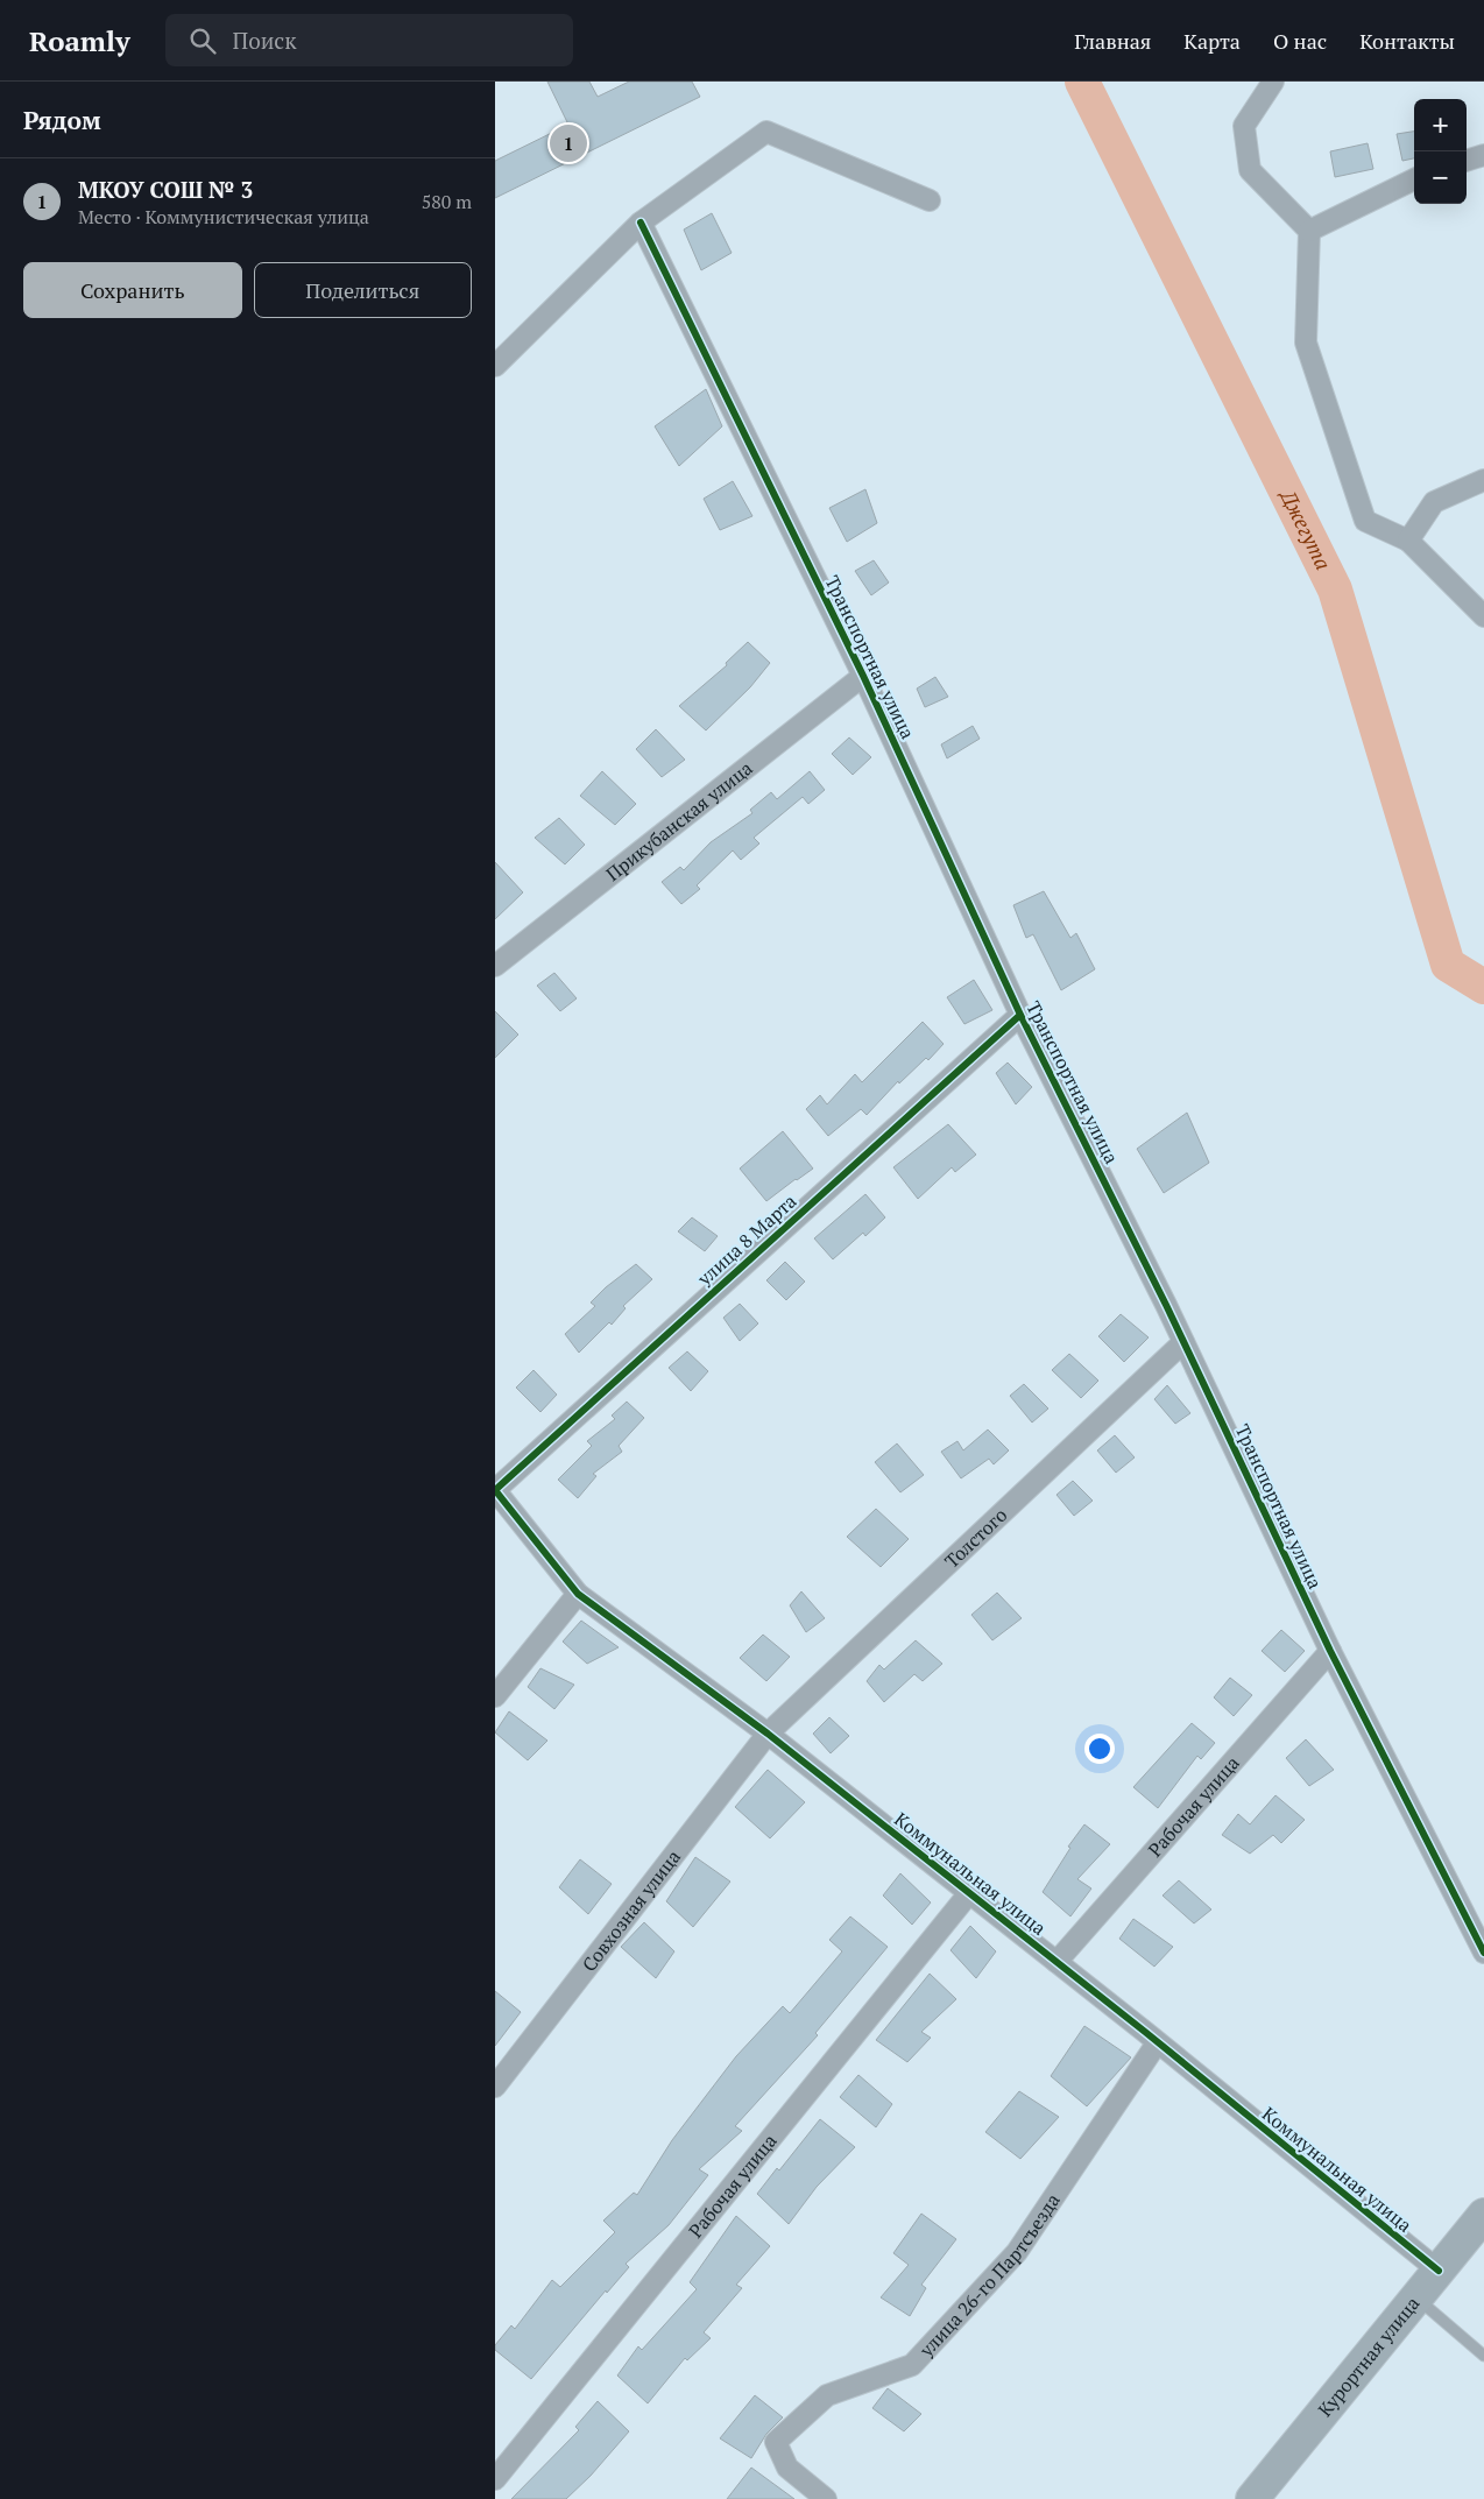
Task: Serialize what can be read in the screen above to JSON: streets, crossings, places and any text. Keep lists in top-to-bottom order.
{
  "streets": {
    "main road": ["Курортная улица"],
    "street": [
      "Транспортная улица",
      "Прикубанская улица",
      "улица 8 Марта",
      "Толстого",
      "Рабочая улица",
      "Коммунальная улица",
      "Совхозная улица",
      "улица 26-го Партсъезда"
    ]
  },
  "crossings": [
    ["Транспортная улица", "Прикубанская улица"],
    ["Транспортная улица", "улица 8 Марта"],
    ["Транспортная улица", "Толстого"],
    ["Транспортная улица", "Рабочая улица"],
    ["улица 8 Марта", "Коммунальная улица"],
    ["Толстого", "Коммунальная улица"],
    ["Толстого", "Совхозная улица"],
    ["Рабочая улица", "Коммунальная улица"],
    ["Коммунальная улица", "Совхозная улица"],
    ["Коммунальная улица", "улица 26-го Партсъезда"],
    ["Коммунальная улица", "Курортная улица"]
  ],
  "water": ["Джегута"],
  "page": {
    "header": "Roamly",
    "search": "Поиск",
    "nav": [
      "Главная",
      "Карта",
      "О нас",
      "Контакты"
    ],
    "heading": "Рядом",
    "map_buttons": ["+", "−"],
    "pins": "1",
    "list": [
      {
        "mark": "1",
        "name": "МКОУ СОШ № 3",
        "note": "Место · Коммунистическая улица",
        "value": "580 m"
      }
    ],
    "buttons": ["Сохранить", "Поделиться"]
  }
}
